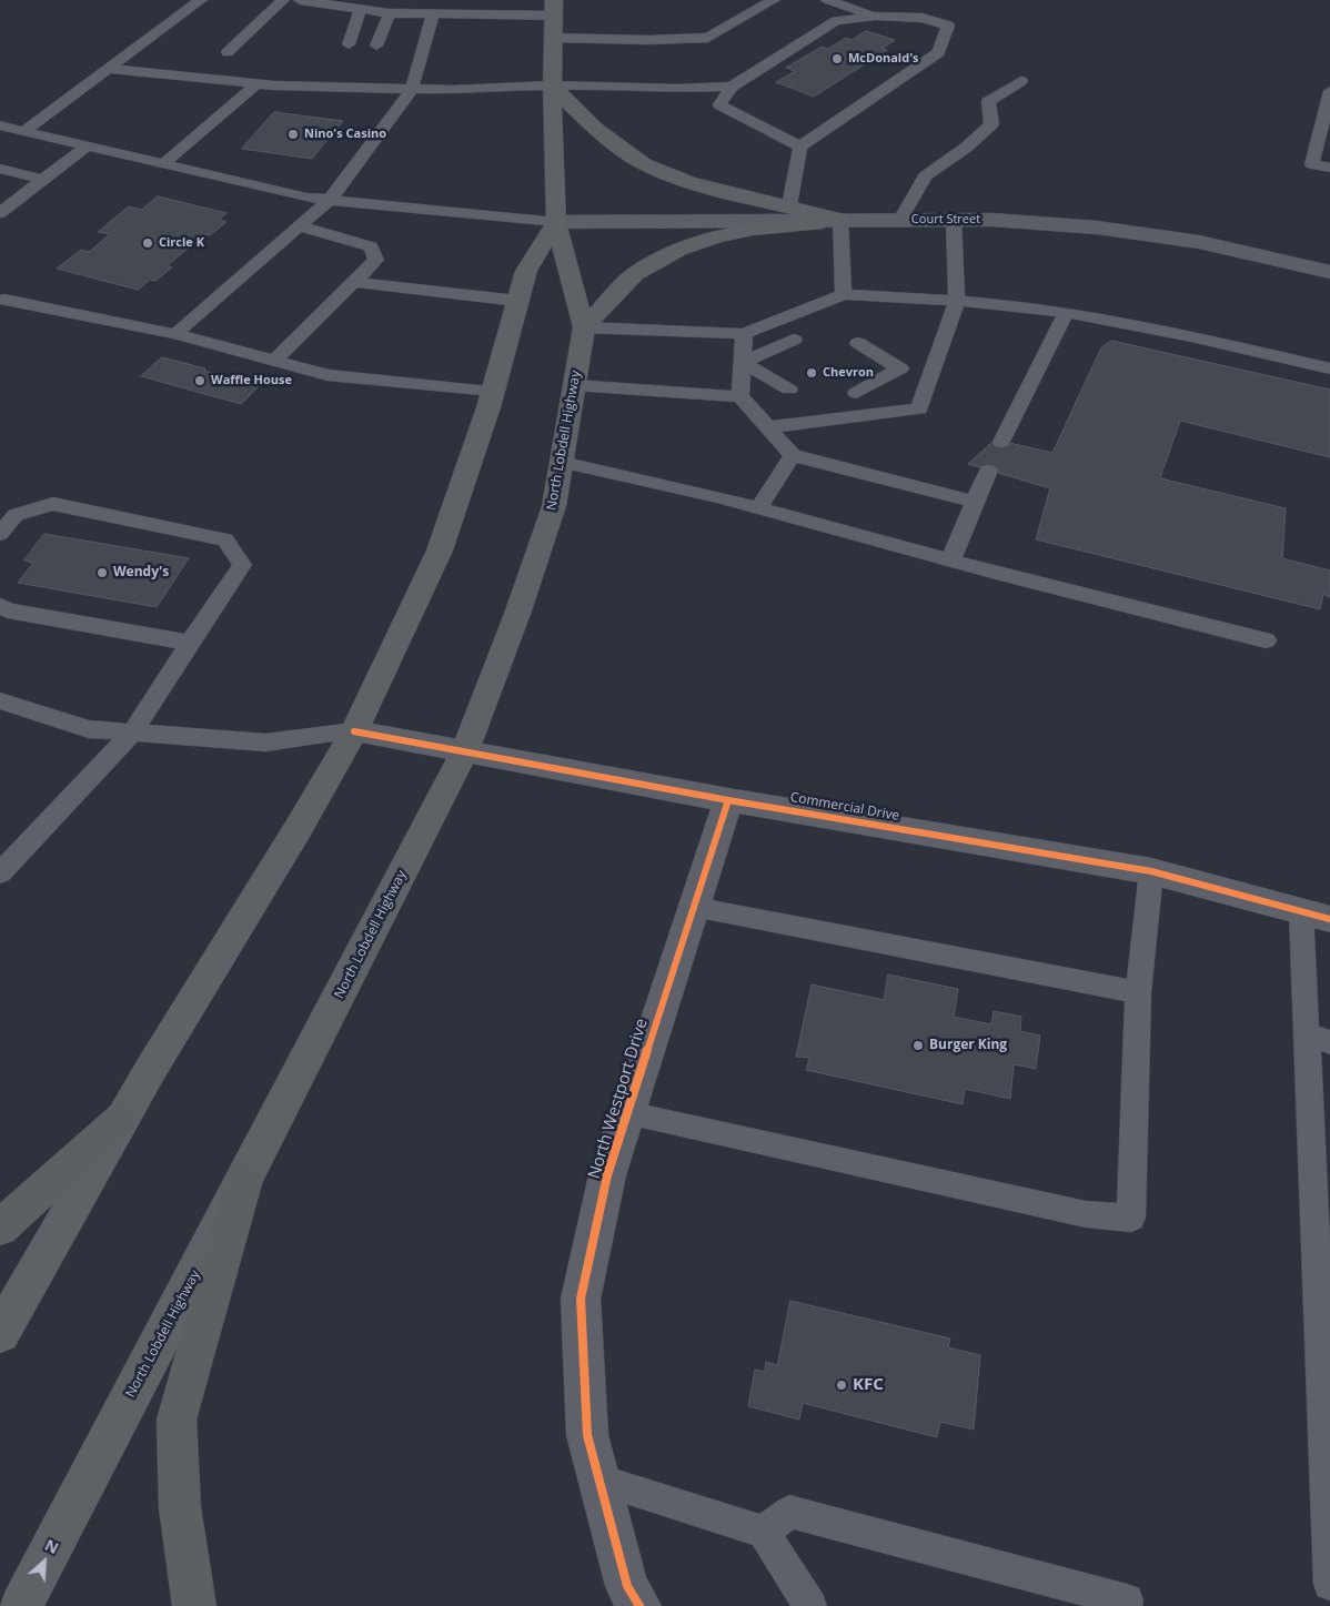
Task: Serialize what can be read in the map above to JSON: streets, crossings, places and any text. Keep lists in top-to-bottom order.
{
  "streets": {
    "highway": ["North Lobdell Highway"],
    "main road": ["Court Street"],
    "street": ["Commercial Drive", "North Westport Drive"]
  },
  "crossings": [
    ["Court Street", "North Lobdell Highway"],
    ["North Lobdell Highway", "Commercial Drive"],
    ["Commercial Drive", "North Westport Drive"]
  ],
  "places": [
    "McDonald's",
    "Nino's Casino",
    "Circle K",
    "Chevron",
    "Waffle House",
    "Wendy's",
    "Burger King",
    "KFC"
  ],
  "north": "top right"
}
